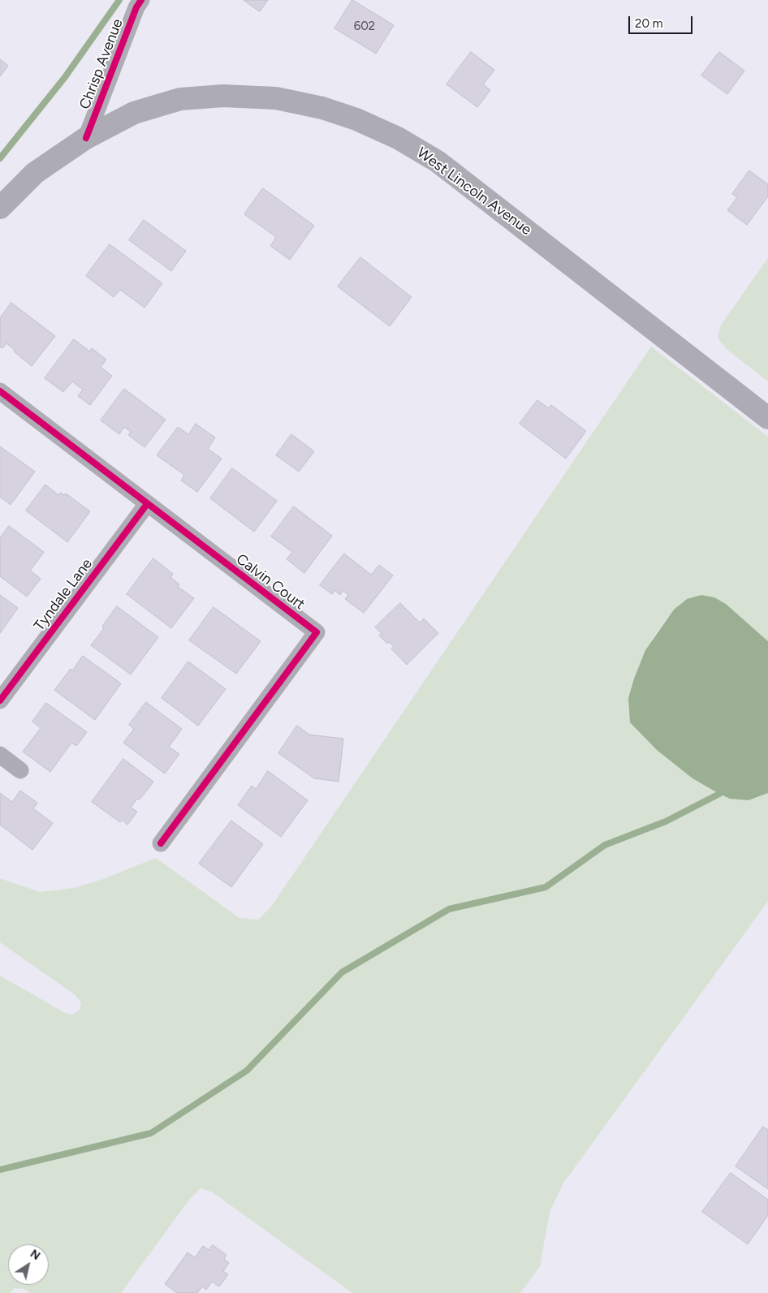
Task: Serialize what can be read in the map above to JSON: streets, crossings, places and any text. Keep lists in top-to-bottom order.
{
  "streets": {
    "main road": ["West Lincoln Avenue"],
    "street": ["Chrisp Avenue", "Calvin Court", "Tyndale Lane"]
  },
  "crossings": [
    ["Chrisp Avenue", "West Lincoln Avenue"],
    ["Calvin Court", "Tyndale Lane"]
  ],
  "house_numbers": ["602"],
  "scale_bar": "20 m",
  "north": "top right"
}
